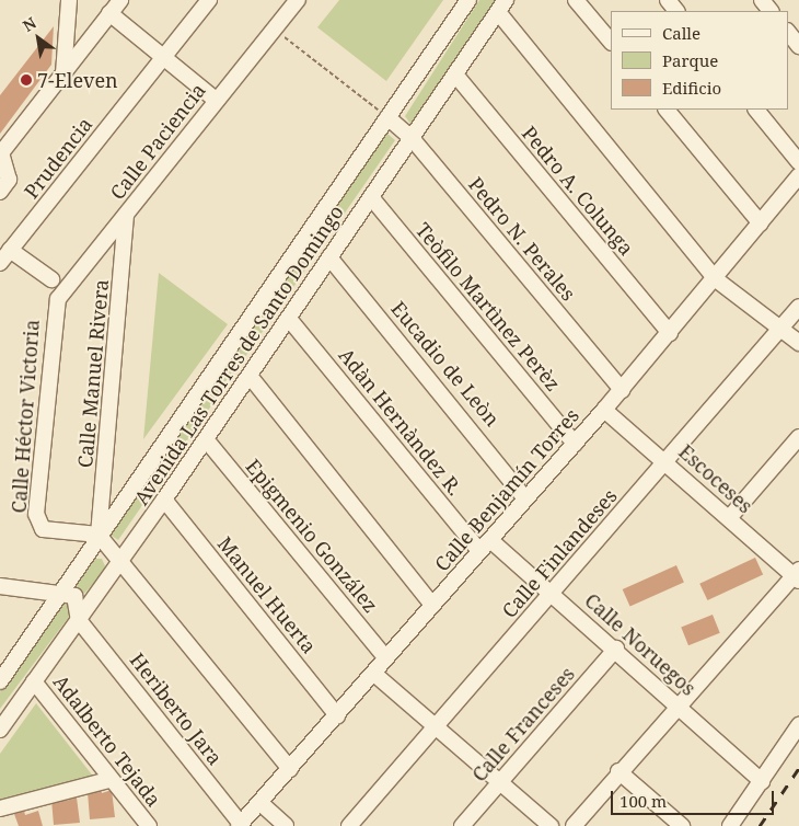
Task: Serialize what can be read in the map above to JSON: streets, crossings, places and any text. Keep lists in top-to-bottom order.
{
  "streets": {
    "street": [
      "Calle Paciencia",
      "Prudencia",
      "Pedro A. Colunga",
      "Pedro N. Perales",
      "Teòfilo Martìnez Perèz",
      "Avenida Las Torres de Santo Domingo",
      "Eucadio de Leòn",
      "Calle Manuel Rivera",
      "Calle Héctor Victoria",
      "Adàn Hernàndez R.",
      "Escoceses",
      "Calle Benjamín Torres",
      "Epigmenio González",
      "Calle Finlandeses",
      "Manuel Huerta",
      "Calle Noruegos",
      "Heriberto Jara",
      "Calle Franceses",
      "Adalberto Tejada"
    ]
  },
  "crossings": [
    ["Calle Paciencia", "Calle Manuel Rivera"],
    ["Calle Paciencia", "Calle Héctor Victoria"],
    ["Pedro A. Colunga", "Avenida Las Torres de Santo Domingo"],
    ["Pedro A. Colunga", "Calle Benjamín Torres"],
    ["Pedro N. Perales", "Avenida Las Torres de Santo Domingo"],
    ["Pedro N. Perales", "Calle Benjamín Torres"],
    ["Teòfilo Martìnez Perèz", "Avenida Las Torres de Santo Domingo"],
    ["Teòfilo Martìnez Perèz", "Calle Benjamín Torres"],
    ["Avenida Las Torres de Santo Domingo", "Eucadio de Leòn"],
    ["Avenida Las Torres de Santo Domingo", "Calle Manuel Rivera"],
    ["Avenida Las Torres de Santo Domingo", "Calle Héctor Victoria"],
    ["Avenida Las Torres de Santo Domingo", "Adàn Hernàndez R."],
    ["Avenida Las Torres de Santo Domingo", "Epigmenio González"],
    ["Avenida Las Torres de Santo Domingo", "Manuel Huerta"],
    ["Avenida Las Torres de Santo Domingo", "Heriberto Jara"],
    ["Avenida Las Torres de Santo Domingo", "Adalberto Tejada"],
    ["Eucadio de Leòn", "Calle Benjamín Torres"],
    ["Calle Manuel Rivera", "Calle Héctor Victoria"],
    ["Adàn Hernàndez R.", "Calle Benjamín Torres"],
    ["Adàn Hernàndez R.", "Calle Noruegos"],
    ["Escoceses", "Calle Benjamín Torres"],
    ["Escoceses", "Calle Finlandeses"],
    ["Calle Benjamín Torres", "Epigmenio González"],
    ["Calle Benjamín Torres", "Manuel Huerta"],
    ["Calle Benjamín Torres", "Calle Noruegos"],
    ["Calle Benjamín Torres", "Heriberto Jara"],
    ["Calle Finlandeses", "Calle Noruegos"],
    ["Calle Noruegos", "Calle Franceses"]
  ],
  "places": ["7-Eleven"],
  "legend": ["Calle", "Parque", "Edificio"],
  "scale_bar": "100 m",
  "north": "top left"
}
